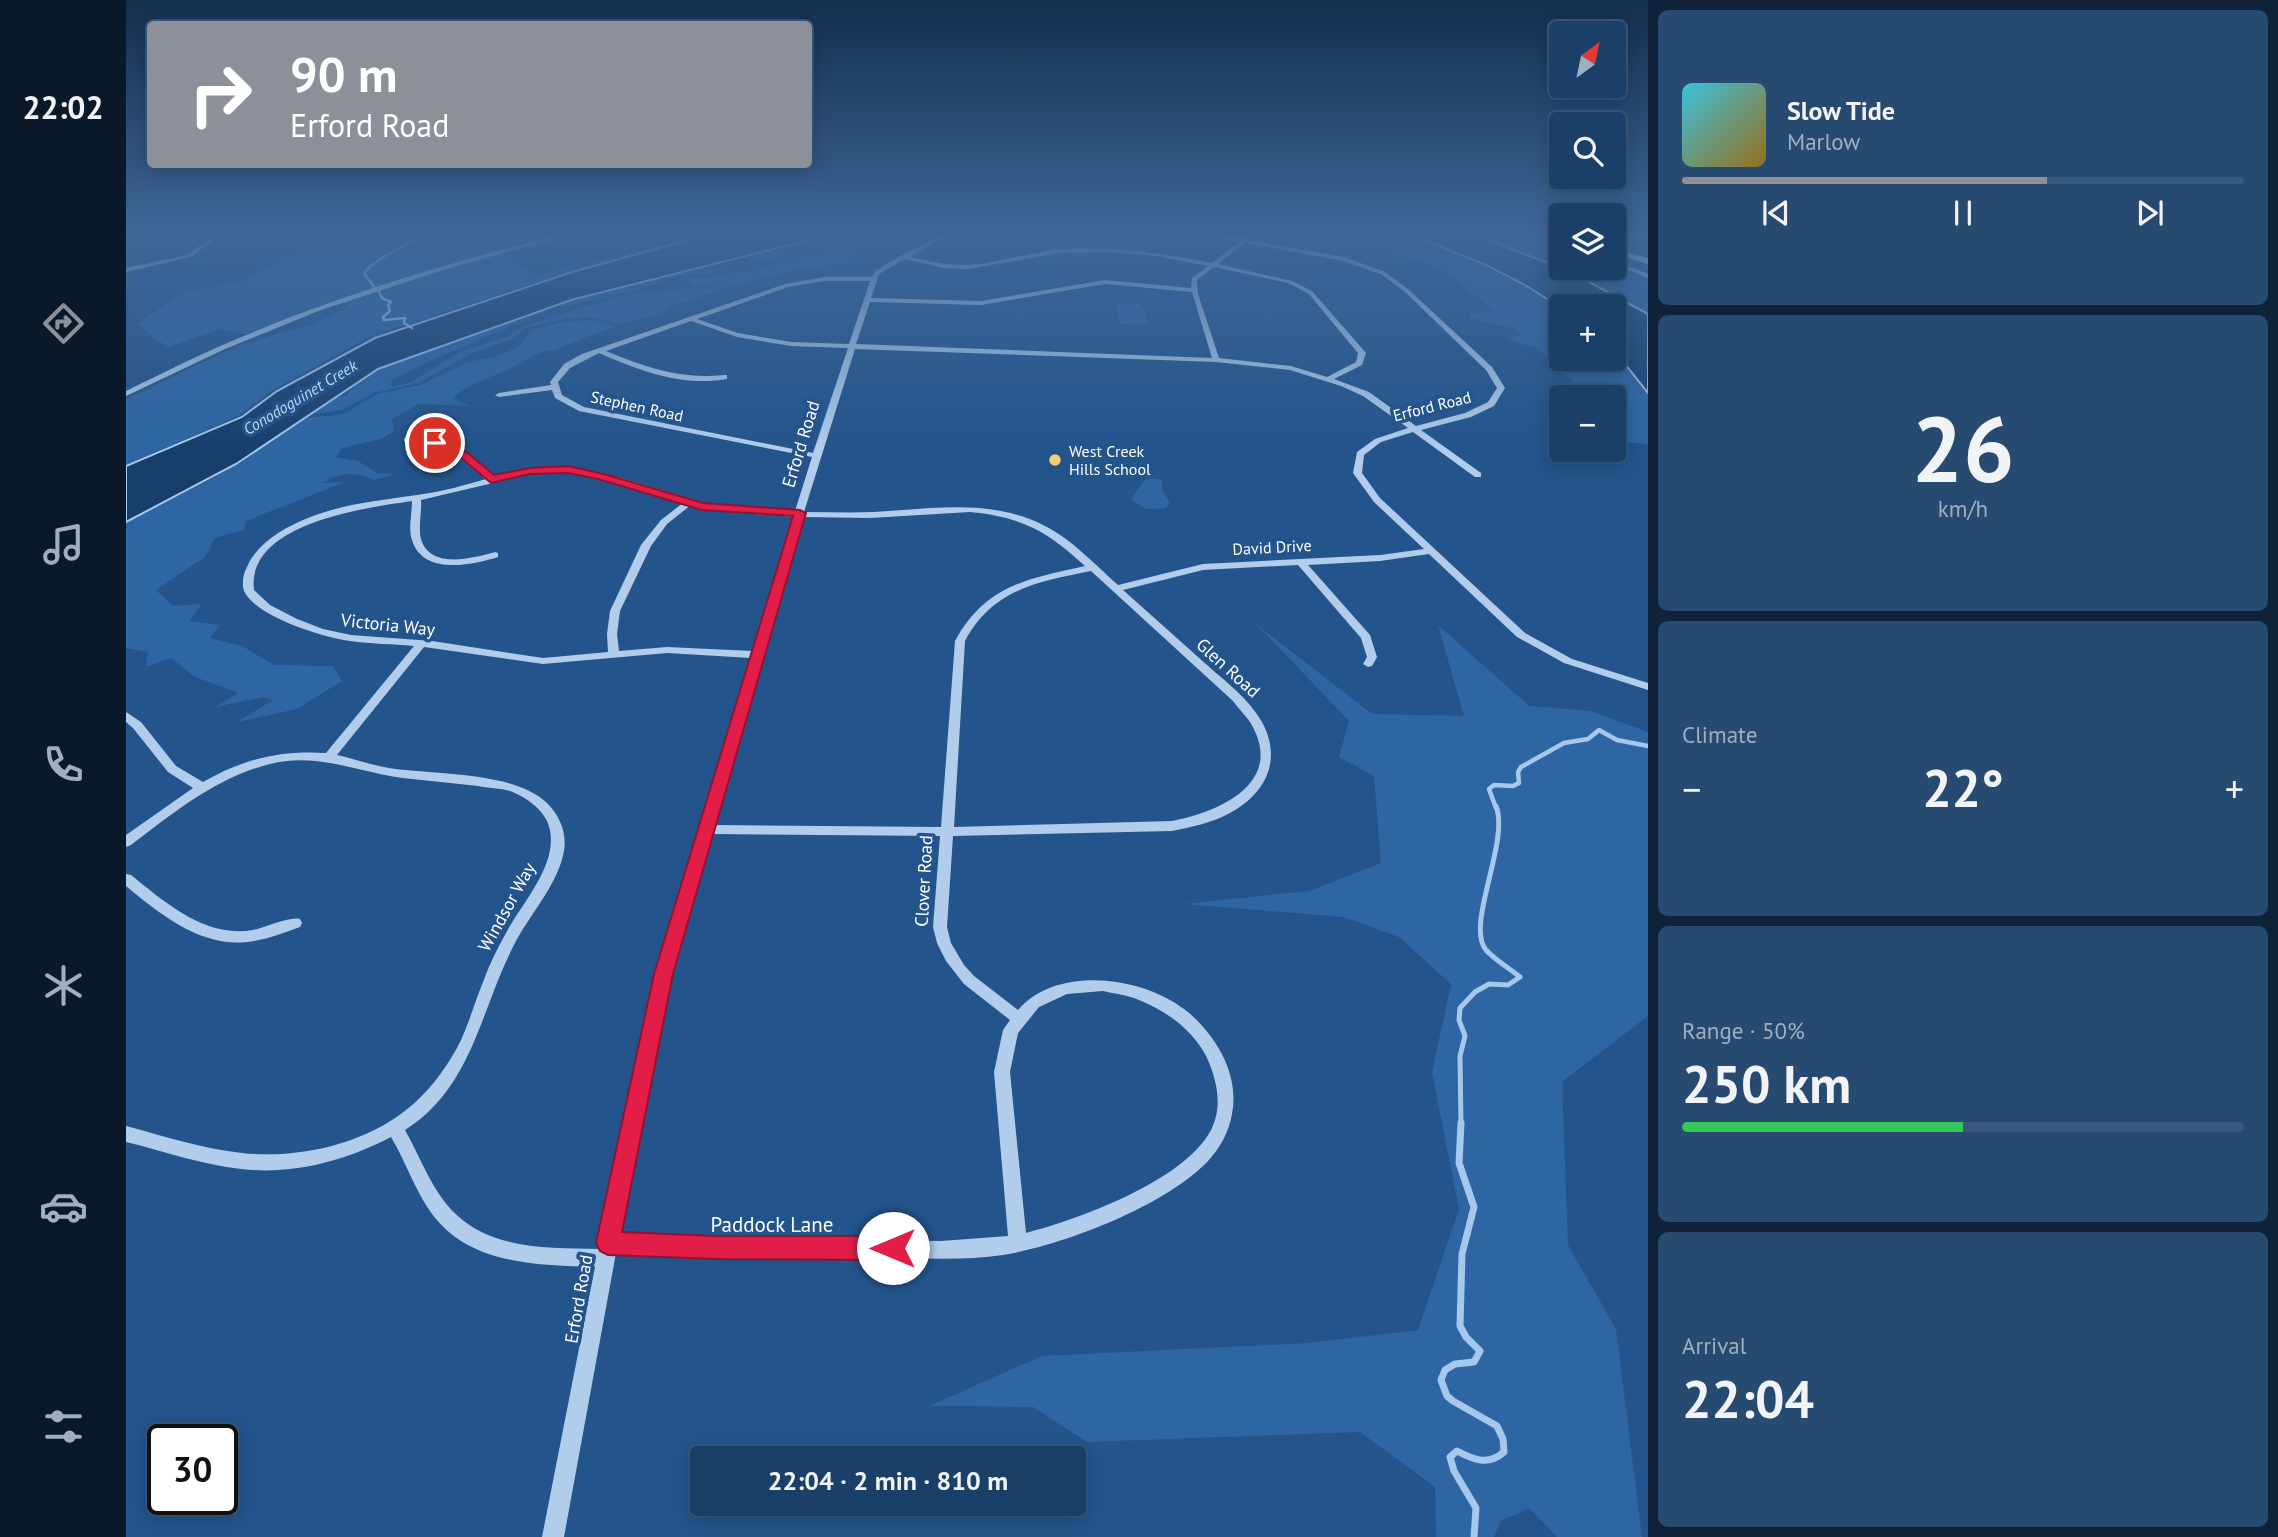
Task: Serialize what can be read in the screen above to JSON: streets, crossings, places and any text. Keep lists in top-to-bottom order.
{
  "streets": {
    "street": [
      "Stephen Road",
      "Erford Road",
      "David Drive",
      "Victoria Way",
      "Glen Road",
      "Clover Road",
      "Windsor Way",
      "Paddock Lane"
    ]
  },
  "crossings": [
    ["Stephen Road", "Erford Road"],
    ["Erford Road", "David Drive"],
    ["Erford Road", "Victoria Way"],
    ["Erford Road", "Glen Road"],
    ["Erford Road", "Paddock Lane"],
    ["David Drive", "Glen Road"],
    ["Victoria Way", "Glen Road"],
    ["Glen Road", "Clover Road"],
    ["Clover Road", "Paddock Lane"],
    ["Windsor Way", "Paddock Lane"]
  ],
  "water": ["Conodoguinet Creek"],
  "places": ["West Creek Hills School"],
  "north": "top right",
  "page": {
    "tabs": "22:02",
    "map_buttons": ["+", "−"],
    "turn": ["90 m", "Erford Road"],
    "song": ["Slow Tide", "Marlow"],
    "tile": [
      ["26", "km/h"],
      "Climate",
      ["Range · 50%", "250 km"],
      ["Arrival", "22:04"]
    ],
    "heat": ["−", "22°", "+"],
    "limit": "30",
    "trip": "22:04 · 2 min · 810 m"
  }
}
